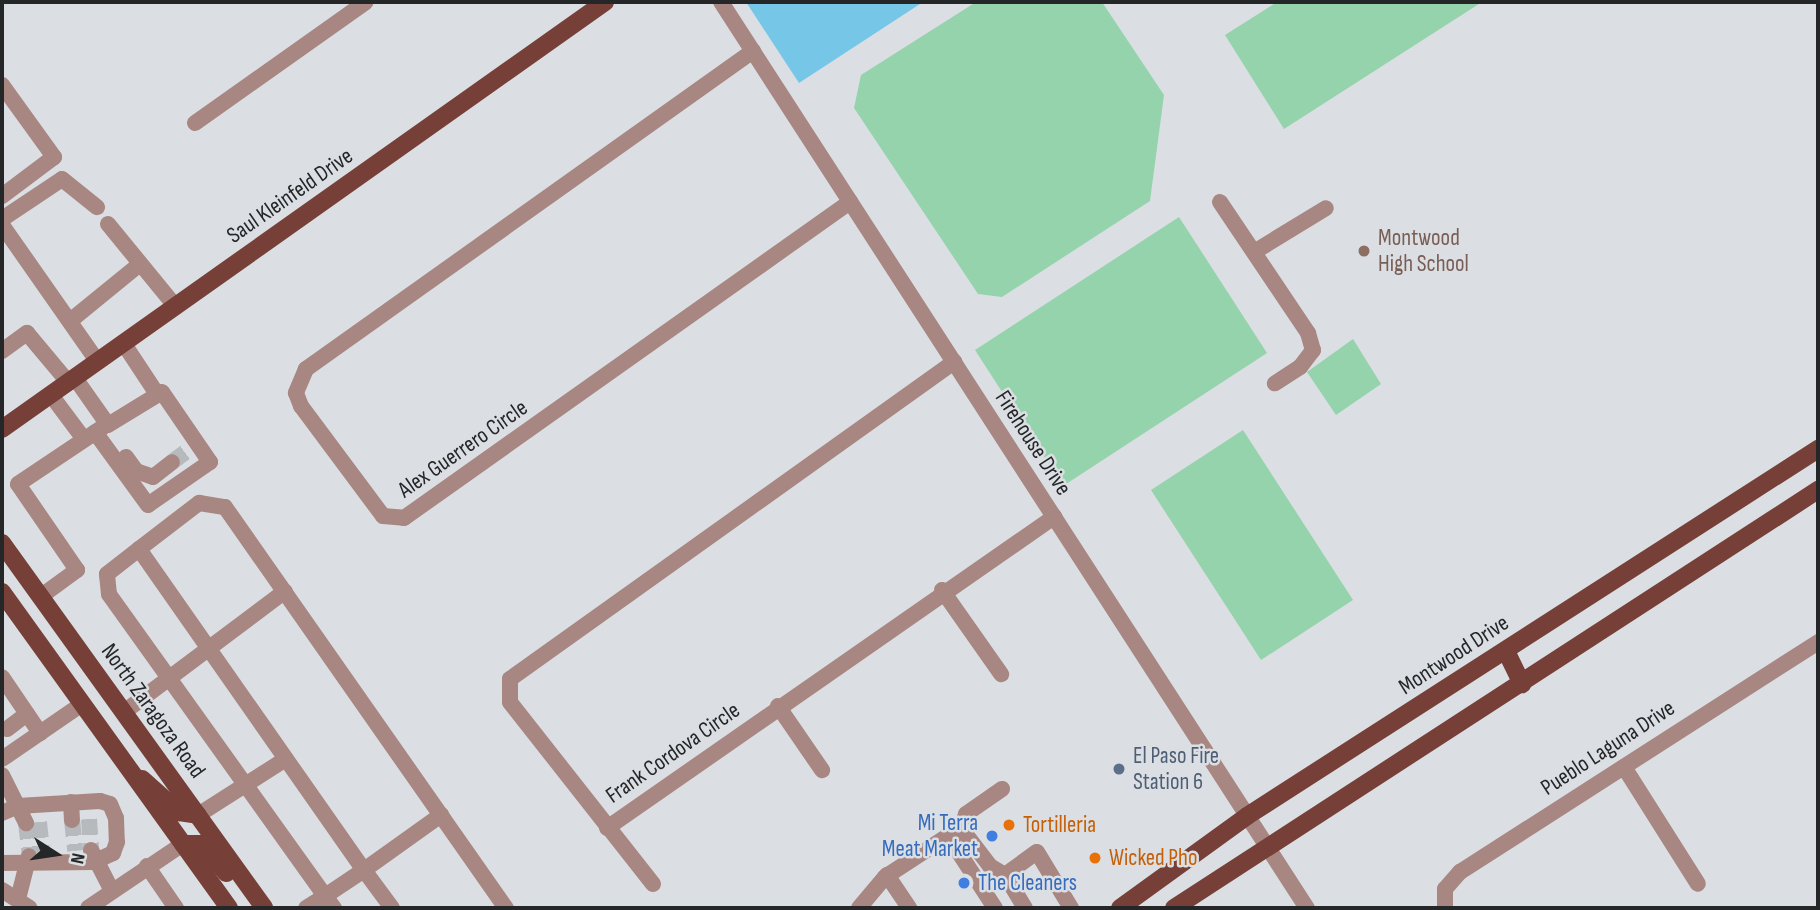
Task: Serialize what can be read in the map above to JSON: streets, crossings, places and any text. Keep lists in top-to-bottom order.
{
  "streets": {
    "main road": ["Saul Kleinfeld Drive", "Montwood Drive", "North Zaragoza Road"],
    "street": [
      "Firehouse Drive",
      "Alex Guerrero Circle",
      "Pueblo Laguna Drive",
      "Frank Cordova Circle"
    ]
  },
  "crossings": [
    ["Firehouse Drive", "Alex Guerrero Circle"],
    ["Firehouse Drive", "Montwood Drive"],
    ["Firehouse Drive", "Frank Cordova Circle"]
  ],
  "places": [
    "Montwood High School",
    "El Paso Fire Station 6",
    "Tortilleria",
    "Mi Terra Meat Market",
    "Wicked Pho",
    "The Cleaners"
  ],
  "north": "right"
}
